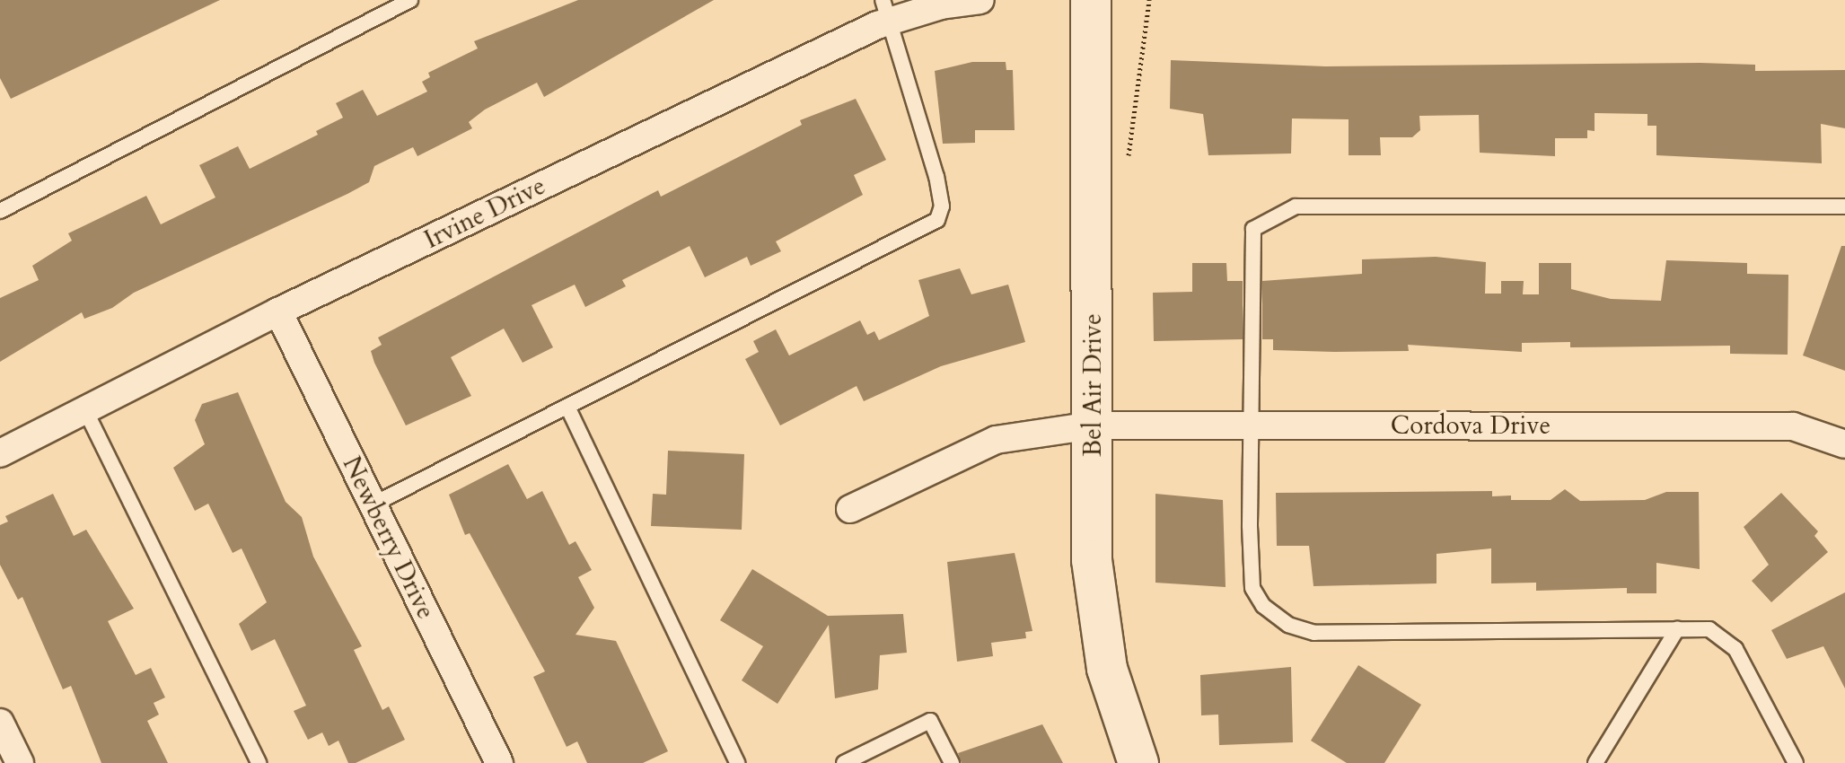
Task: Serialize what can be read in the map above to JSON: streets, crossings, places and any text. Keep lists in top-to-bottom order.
{
  "streets": {
    "street": [
      "Irvine Drive",
      "Bel Air Drive",
      "Cordova Drive",
      "Newberry Drive"
    ]
  },
  "crossings": [
    ["Irvine Drive", "Newberry Drive"],
    ["Bel Air Drive", "Cordova Drive"]
  ]
}
